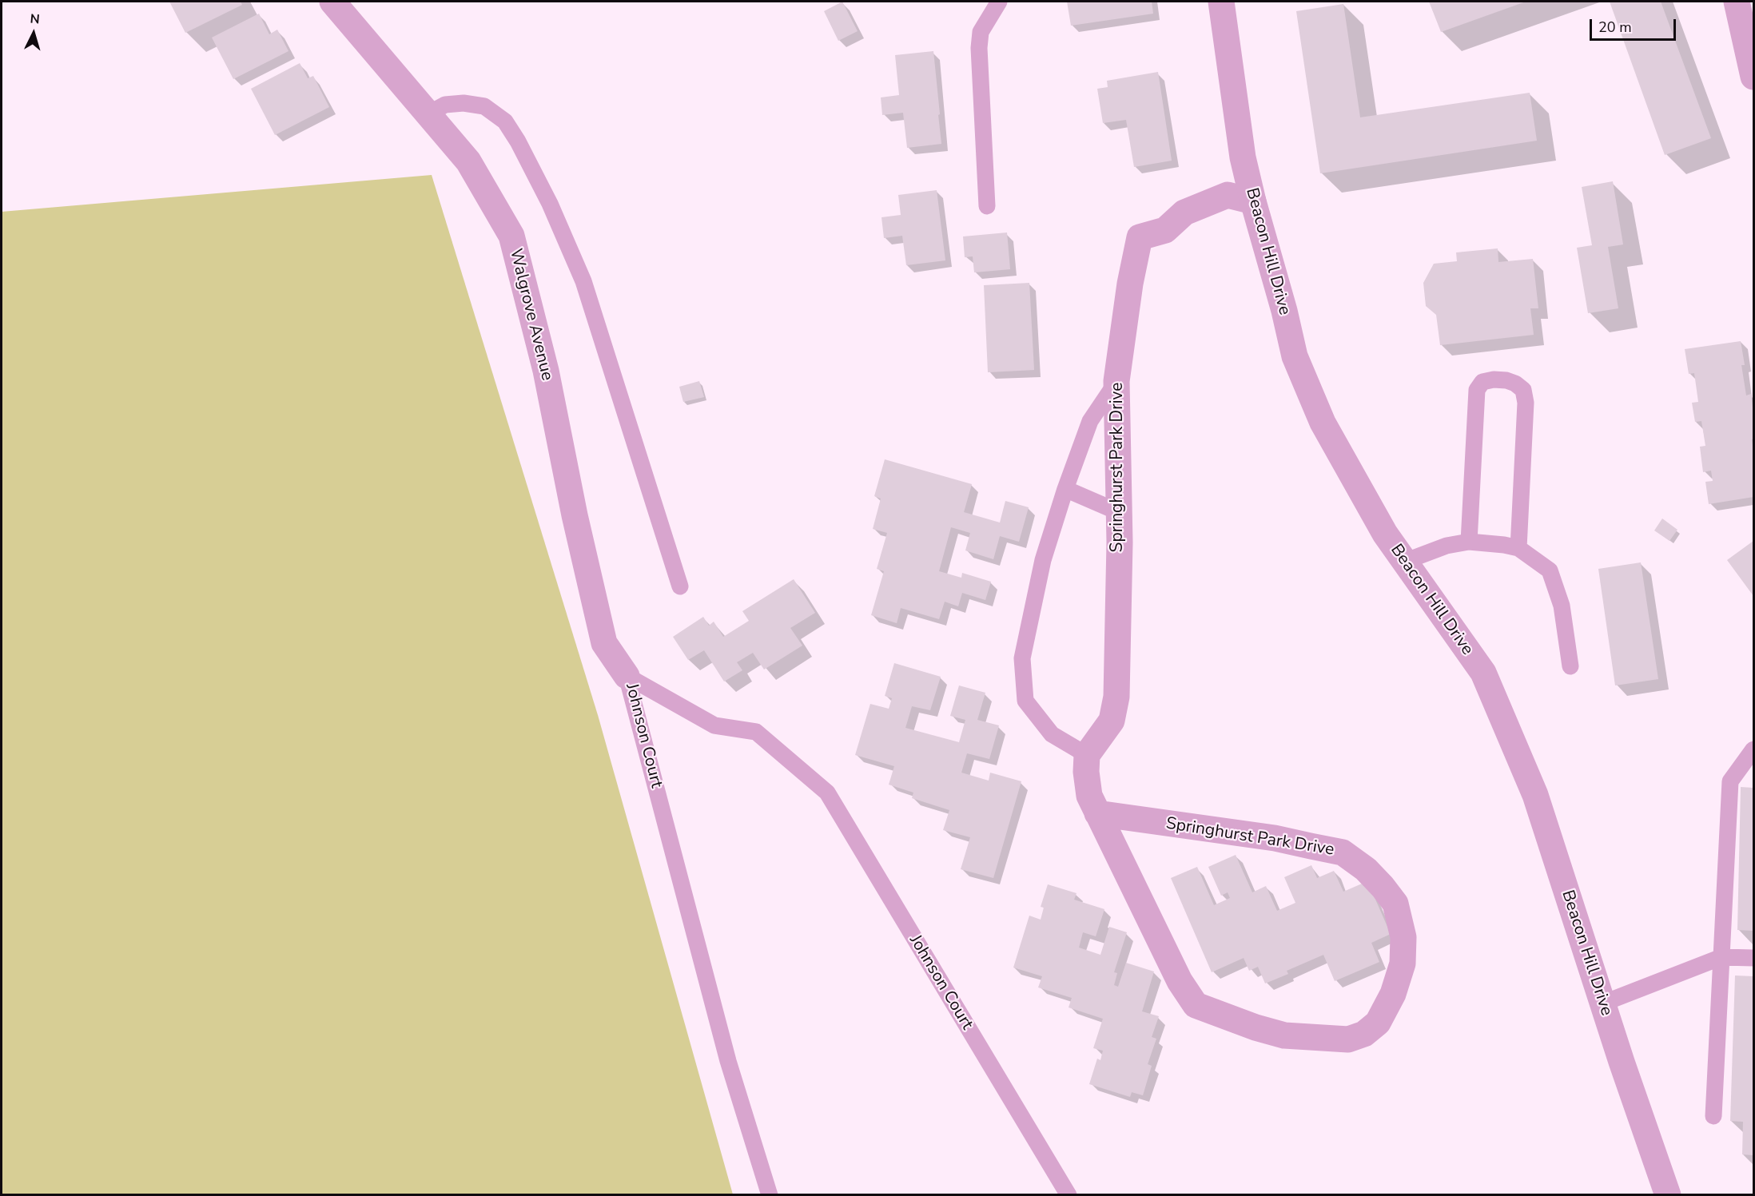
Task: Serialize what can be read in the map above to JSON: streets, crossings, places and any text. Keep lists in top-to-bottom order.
{
  "streets": {
    "street": ["Beacon Hill Drive", "Walgrove Avenue", "Springhurst Park Drive"],
    "lane": ["Johnson Court"]
  },
  "crossings": [
    ["Beacon Hill Drive", "Springhurst Park Drive"],
    ["Walgrove Avenue", "Johnson Court"]
  ],
  "scale_bar": "20 m",
  "north": "top"
}
